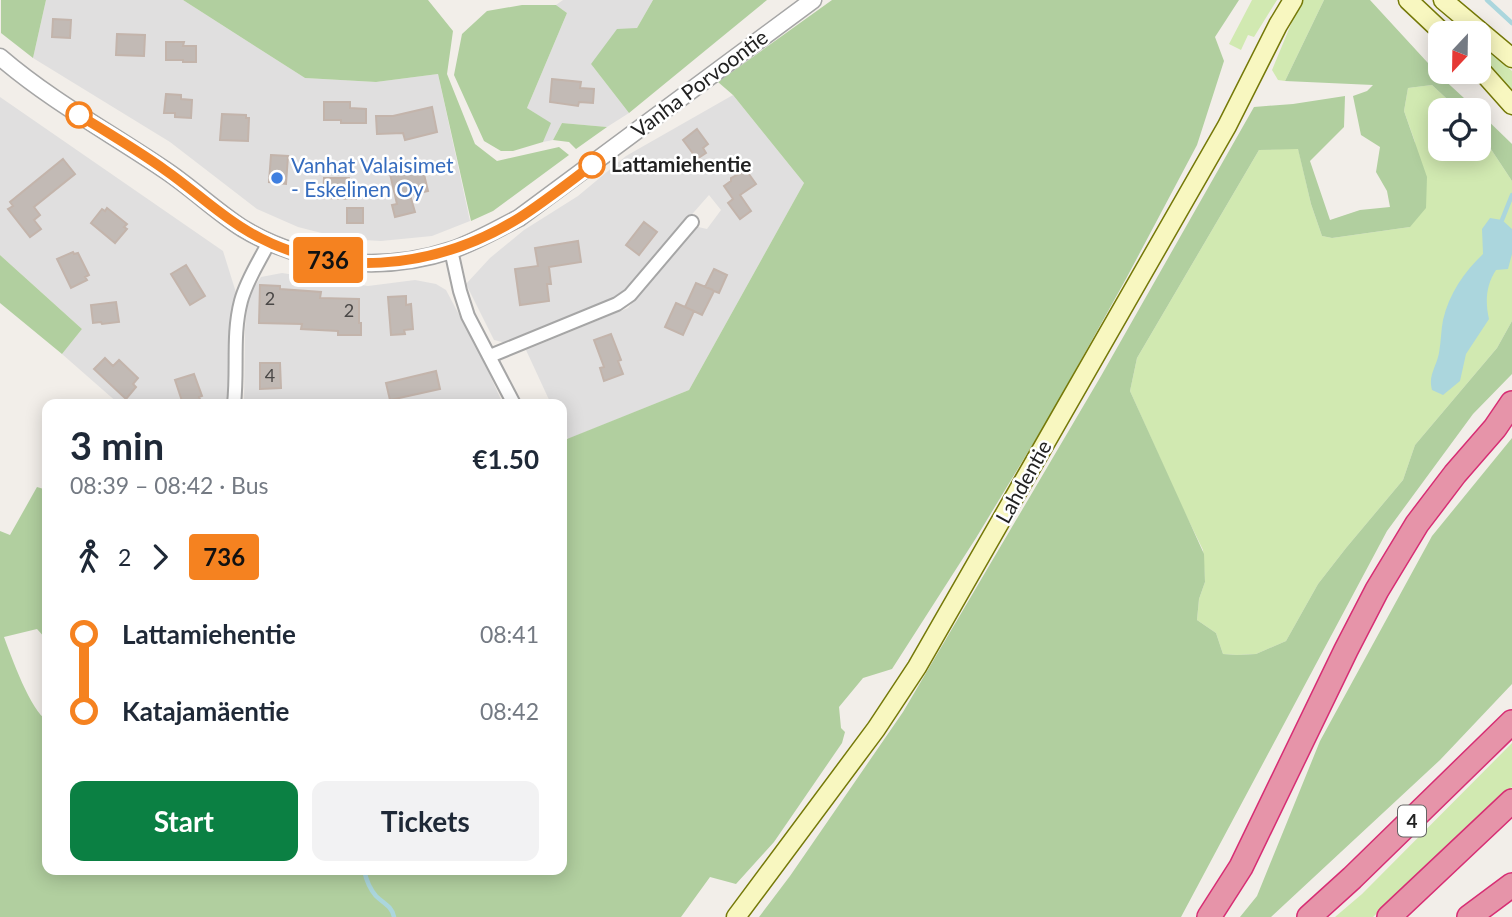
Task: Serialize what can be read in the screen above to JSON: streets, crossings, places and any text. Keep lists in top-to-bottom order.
{
  "streets": {
    "highway": ["4"],
    "main road": ["Lahdentie"],
    "street": ["Vanha Porvoontie"]
  },
  "places": ["Lattamiehentie", "Vanhat Valaisimet - Eskelinen Oy"],
  "lines": ["bus line 736"],
  "house_numbers": ["2", "2", "4"],
  "north": "bottom",
  "page": {
    "on_map": "736",
    "heading": ["3 min", "08:39 – 08:42 · Bus", "€1.50"],
    "legs": ["2", "736"],
    "list": [
      {
        "name": "Lattamiehentie",
        "value": "08:41"
      },
      {
        "name": "Katajamäentie",
        "value": "08:42"
      }
    ],
    "buttons": ["Start", "Tickets"]
  }
}
